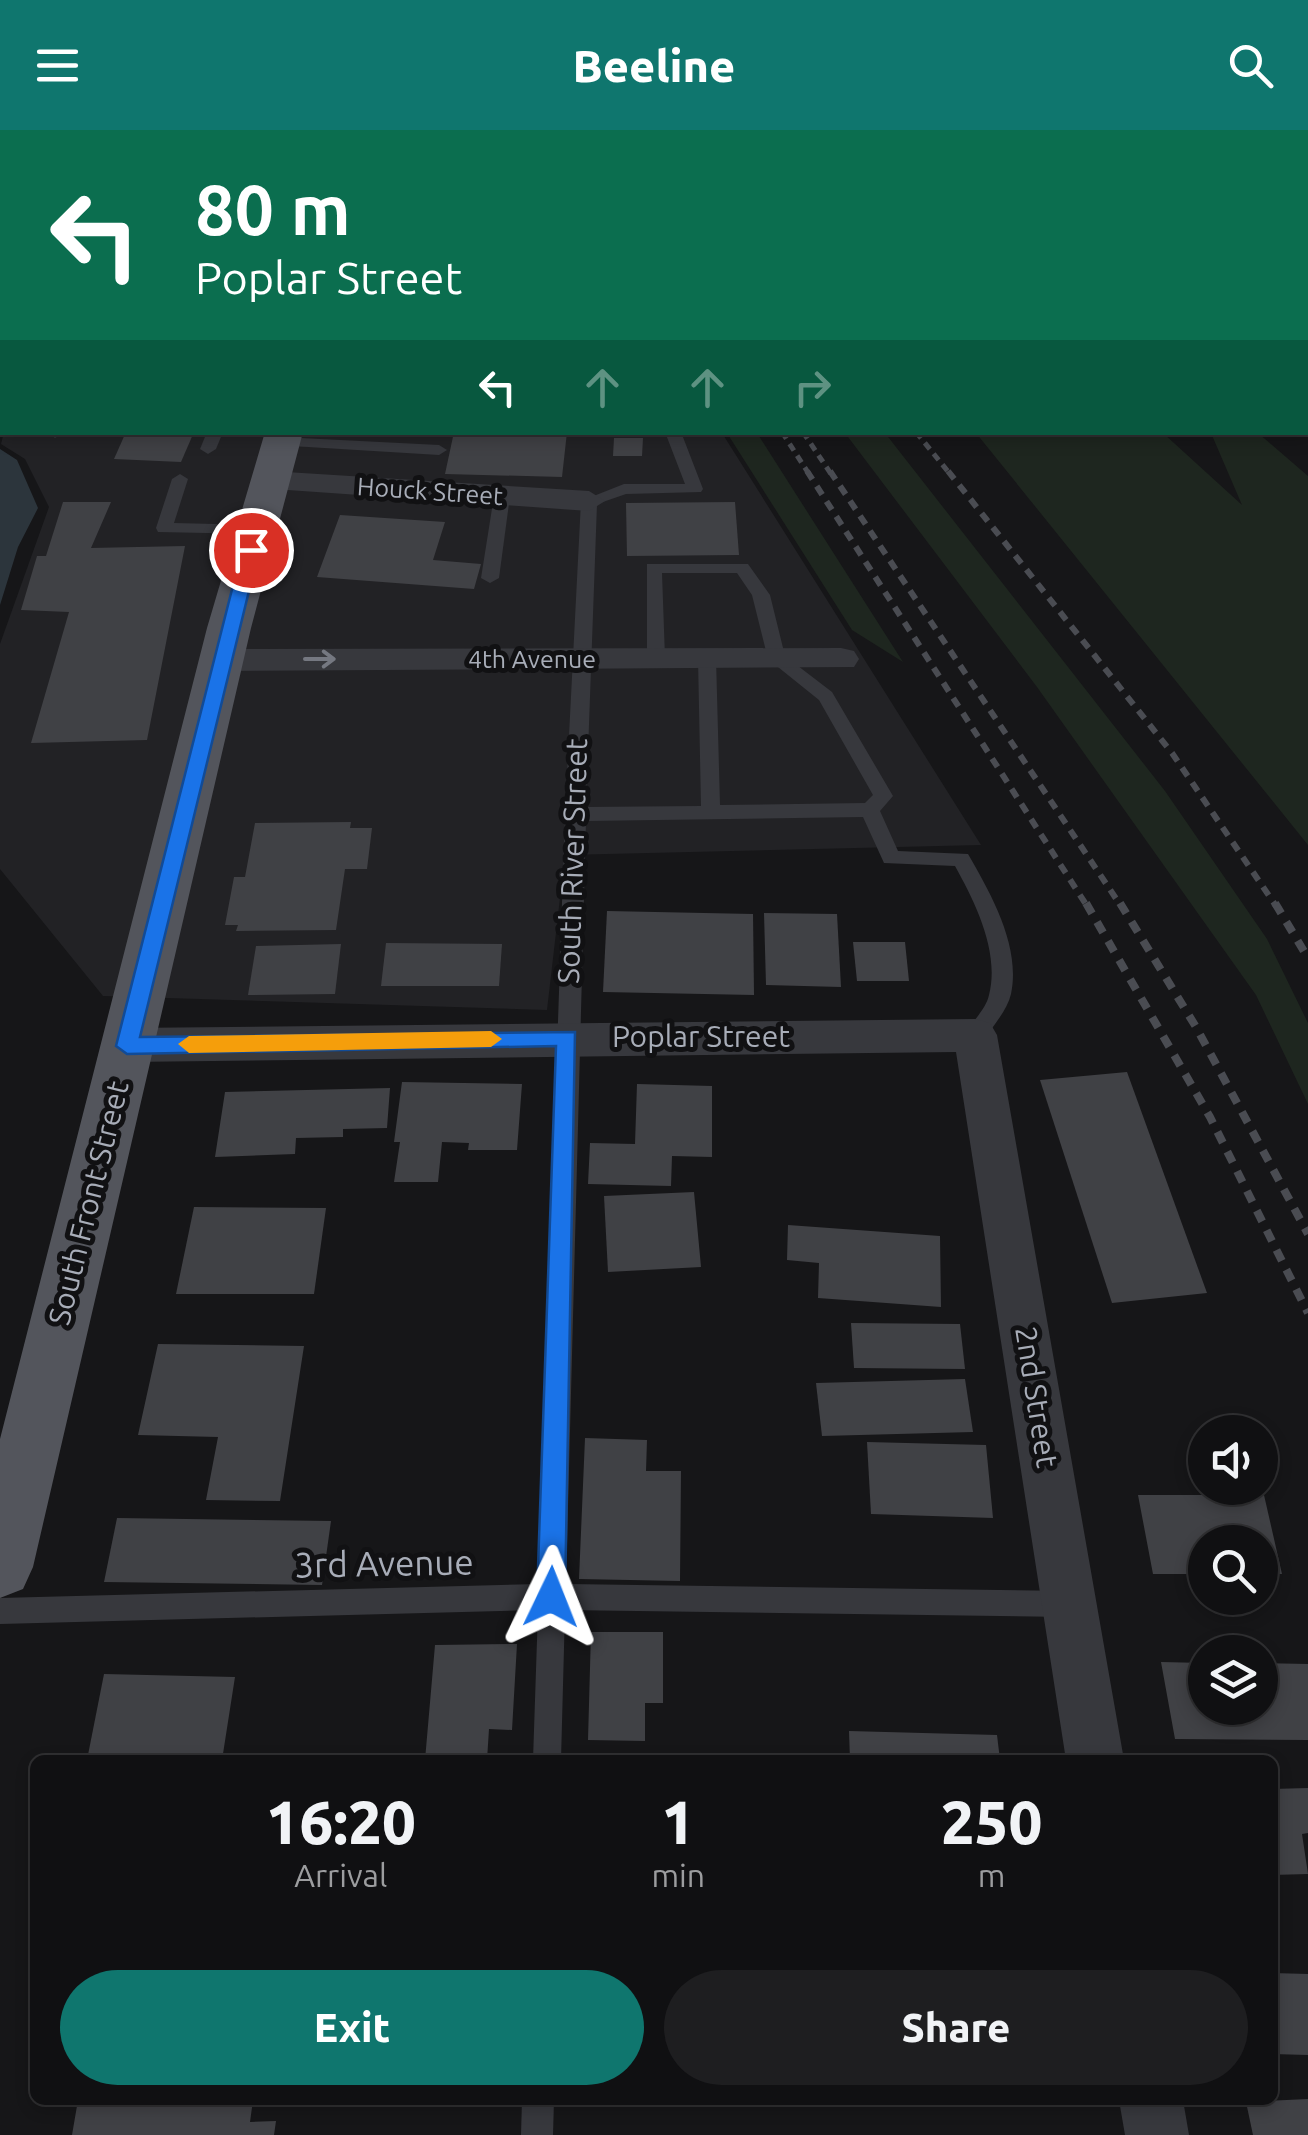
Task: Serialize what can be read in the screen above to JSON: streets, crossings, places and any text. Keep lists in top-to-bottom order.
{
  "streets": {
    "main road": ["South Front Street"],
    "street": [
      "Houck Street",
      "4th Avenue",
      "Poplar Street",
      "2nd Street"
    ],
    "lane": ["South River Street", "3rd Avenue"]
  },
  "crossings": [
    ["Houck Street", "South River Street"],
    ["Houck Street", "South Front Street"],
    ["4th Avenue", "South River Street"],
    ["4th Avenue", "South Front Street"],
    ["South River Street", "Poplar Street"],
    ["South River Street", "3rd Avenue"],
    ["Poplar Street", "South Front Street"],
    ["Poplar Street", "2nd Street"],
    ["2nd Street", "3rd Avenue"]
  ],
  "one_way": ["4th Avenue"],
  "page": {
    "header": "Beeline",
    "turn": ["80 m", "Poplar Street"],
    "eta": [
      "16:20",
      "Arrival",
      "1",
      "min",
      "250",
      "m"
    ],
    "buttons": ["Exit", "Share"]
  }
}
